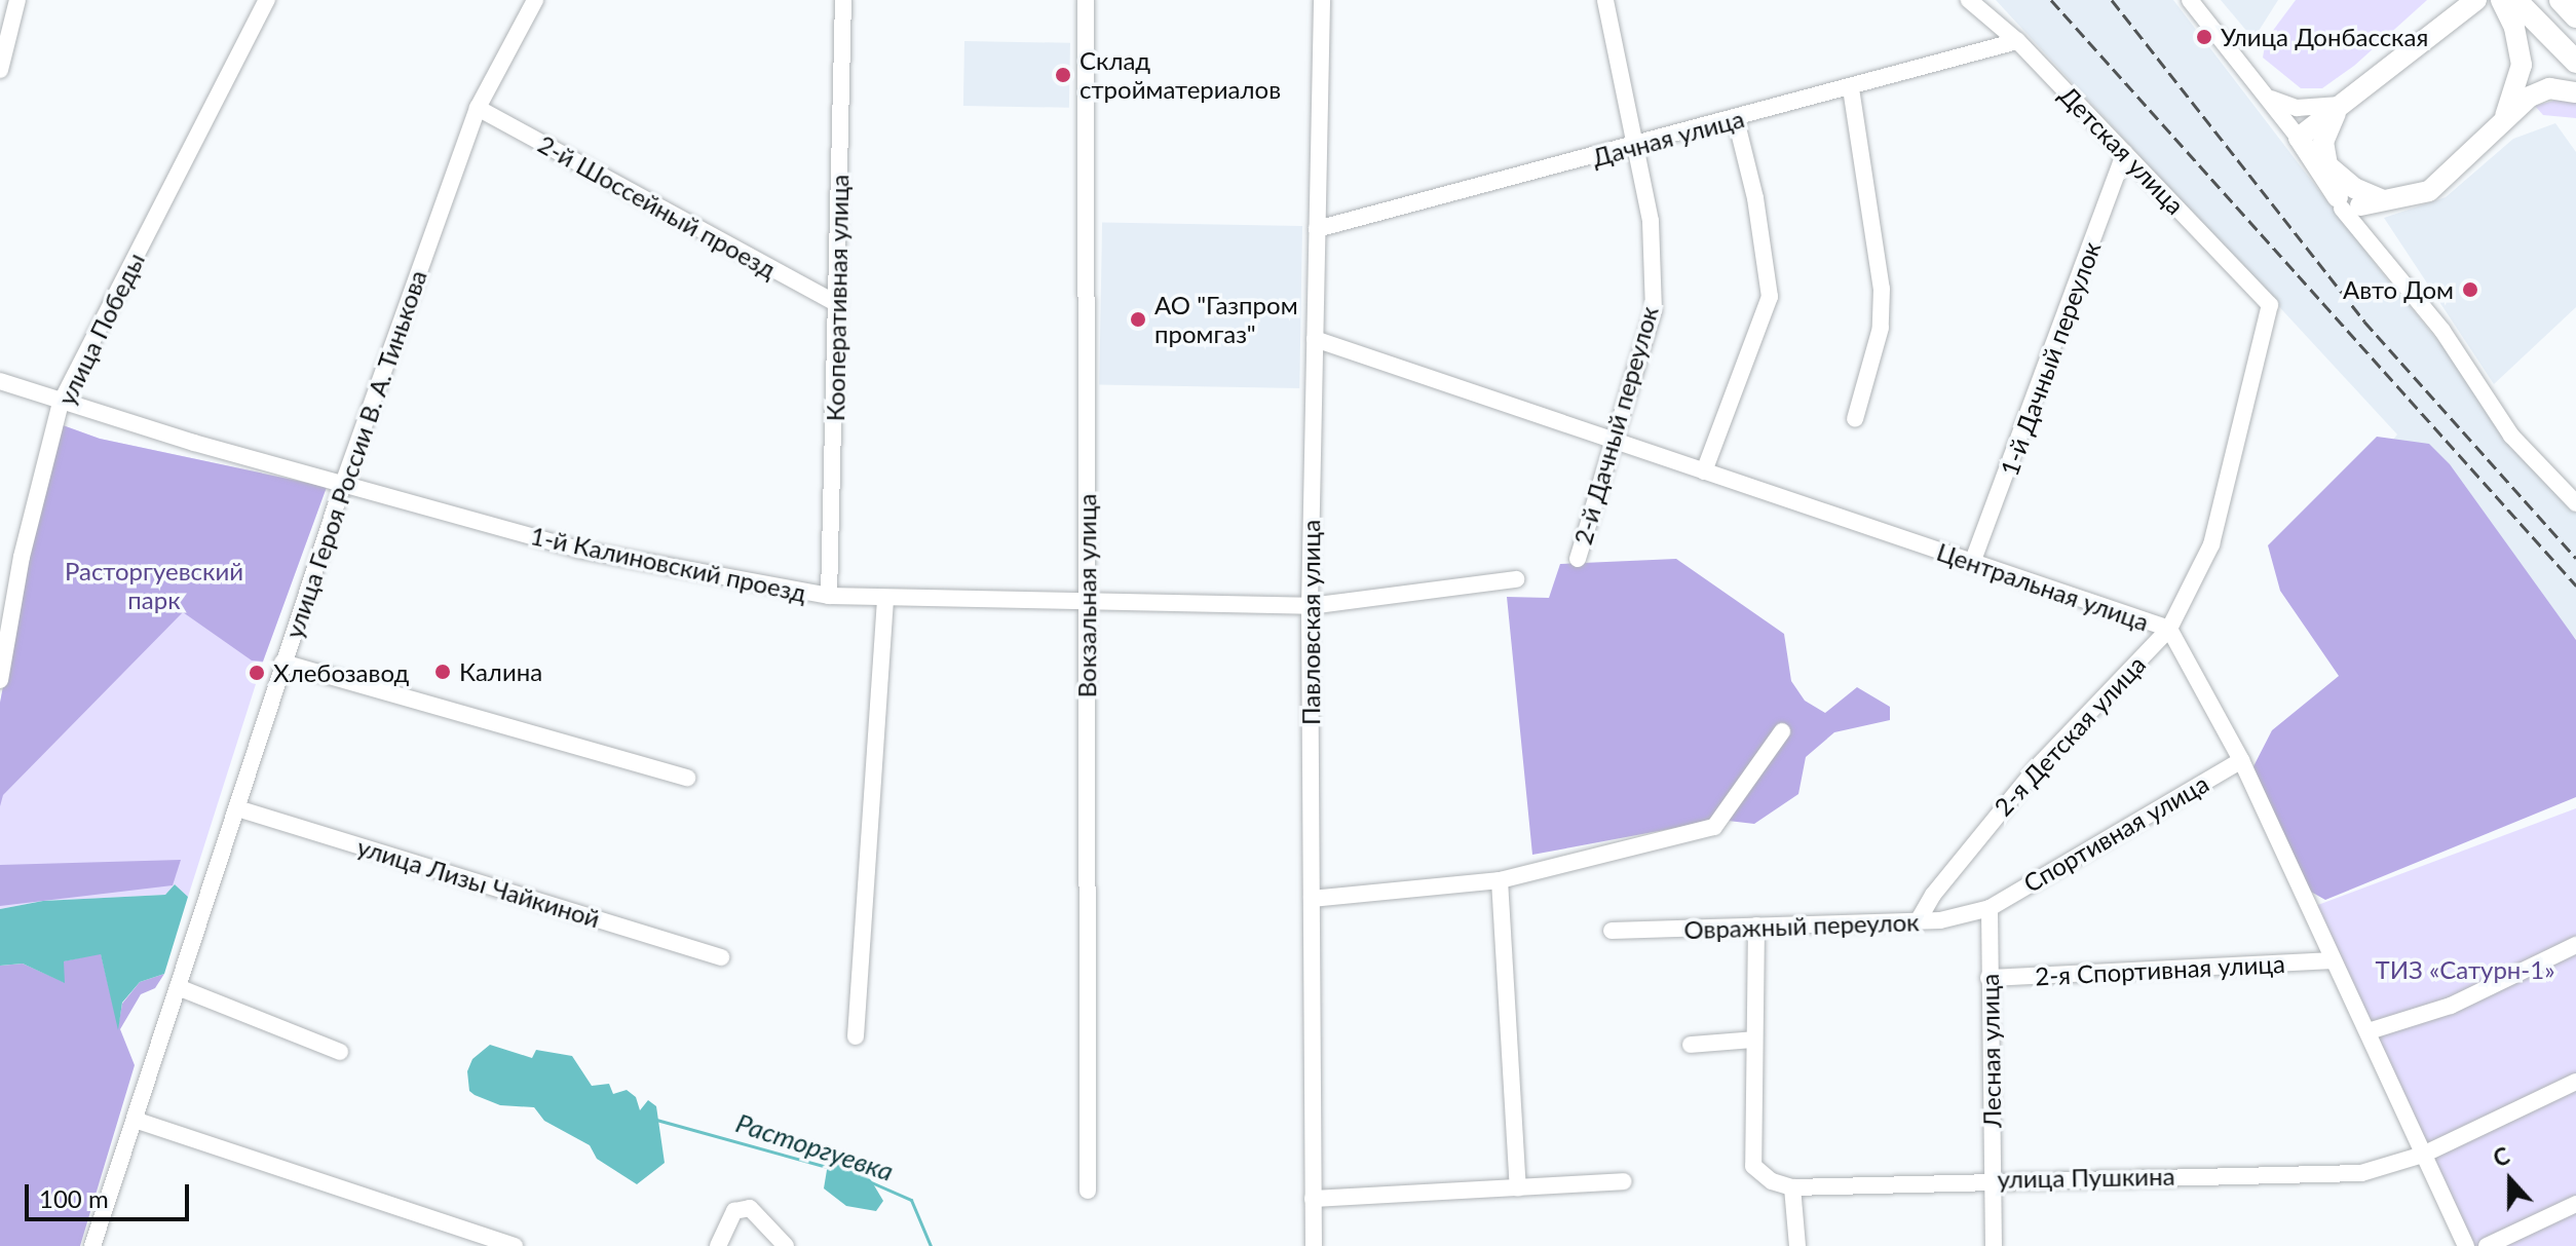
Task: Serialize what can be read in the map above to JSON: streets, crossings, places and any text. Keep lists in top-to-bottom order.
{
  "streets": {
    "street": [
      "Дачная улица",
      "Детская улица",
      "2-й Шоссейный проезд",
      "Кооперативная улица",
      "улица Победы",
      "1-й Дачный переулок",
      "2-й Дачный переулок",
      "улица Героя России В. А. Тинькова",
      "1-й Калиновский проезд",
      "Центральная улица",
      "Вокзальная улица",
      "Павловская улица",
      "2-я Детская улица",
      "Спортивная улица",
      "улица Лизы Чайкиной",
      "Овражный переулок",
      "2-я Спортивная улица",
      "Лесная улица",
      "улица Пушкина"
    ]
  },
  "crossings": [
    ["Дачная улица", "Детская улица"],
    ["Дачная улица", "2-й Дачный переулок"],
    ["Дачная улица", "Павловская улица"],
    ["Детская улица", "1-й Дачный переулок"],
    ["Детская улица", "2-я Детская улица"],
    ["2-й Шоссейный проезд", "Кооперативная улица"],
    ["2-й Шоссейный проезд", "улица Героя России В. А. Тинькова"],
    ["Кооперативная улица", "1-й Калиновский проезд"],
    ["улица Победы", "1-й Калиновский проезд"],
    ["1-й Дачный переулок", "Центральная улица"],
    ["2-й Дачный переулок", "Центральная улица"],
    ["улица Героя России В. А. Тинькова", "1-й Калиновский проезд"],
    ["улица Героя России В. А. Тинькова", "улица Лизы Чайкиной"],
    ["1-й Калиновский проезд", "Вокзальная улица"],
    ["1-й Калиновский проезд", "Павловская улица"],
    ["Центральная улица", "Павловская улица"],
    ["Центральная улица", "2-я Детская улица"],
    ["Центральная улица", "Спортивная улица"],
    ["Центральная улица", "2-я Спортивная улица"],
    ["Центральная улица", "улица Пушкина"],
    ["2-я Детская улица", "Овражный переулок"],
    ["Спортивная улица", "Овражный переулок"],
    ["Спортивная улица", "Лесная улица"],
    ["Овражный переулок", "Лесная улица"],
    ["2-я Спортивная улица", "Лесная улица"],
    ["Лесная улица", "улица Пушкина"]
  ],
  "water": ["Расторгуевка"],
  "parks": ["Расторгуевский парк", "ТИЗ «Сатурн-1»"],
  "places": [
    "Улица Донбасская",
    "Склад стройматериалов",
    "Авто Дом",
    "АО \"Газпром промгаз\"",
    "Калина",
    "Хлебозавод"
  ],
  "scale_bar": "100 m",
  "north": "top"
}
